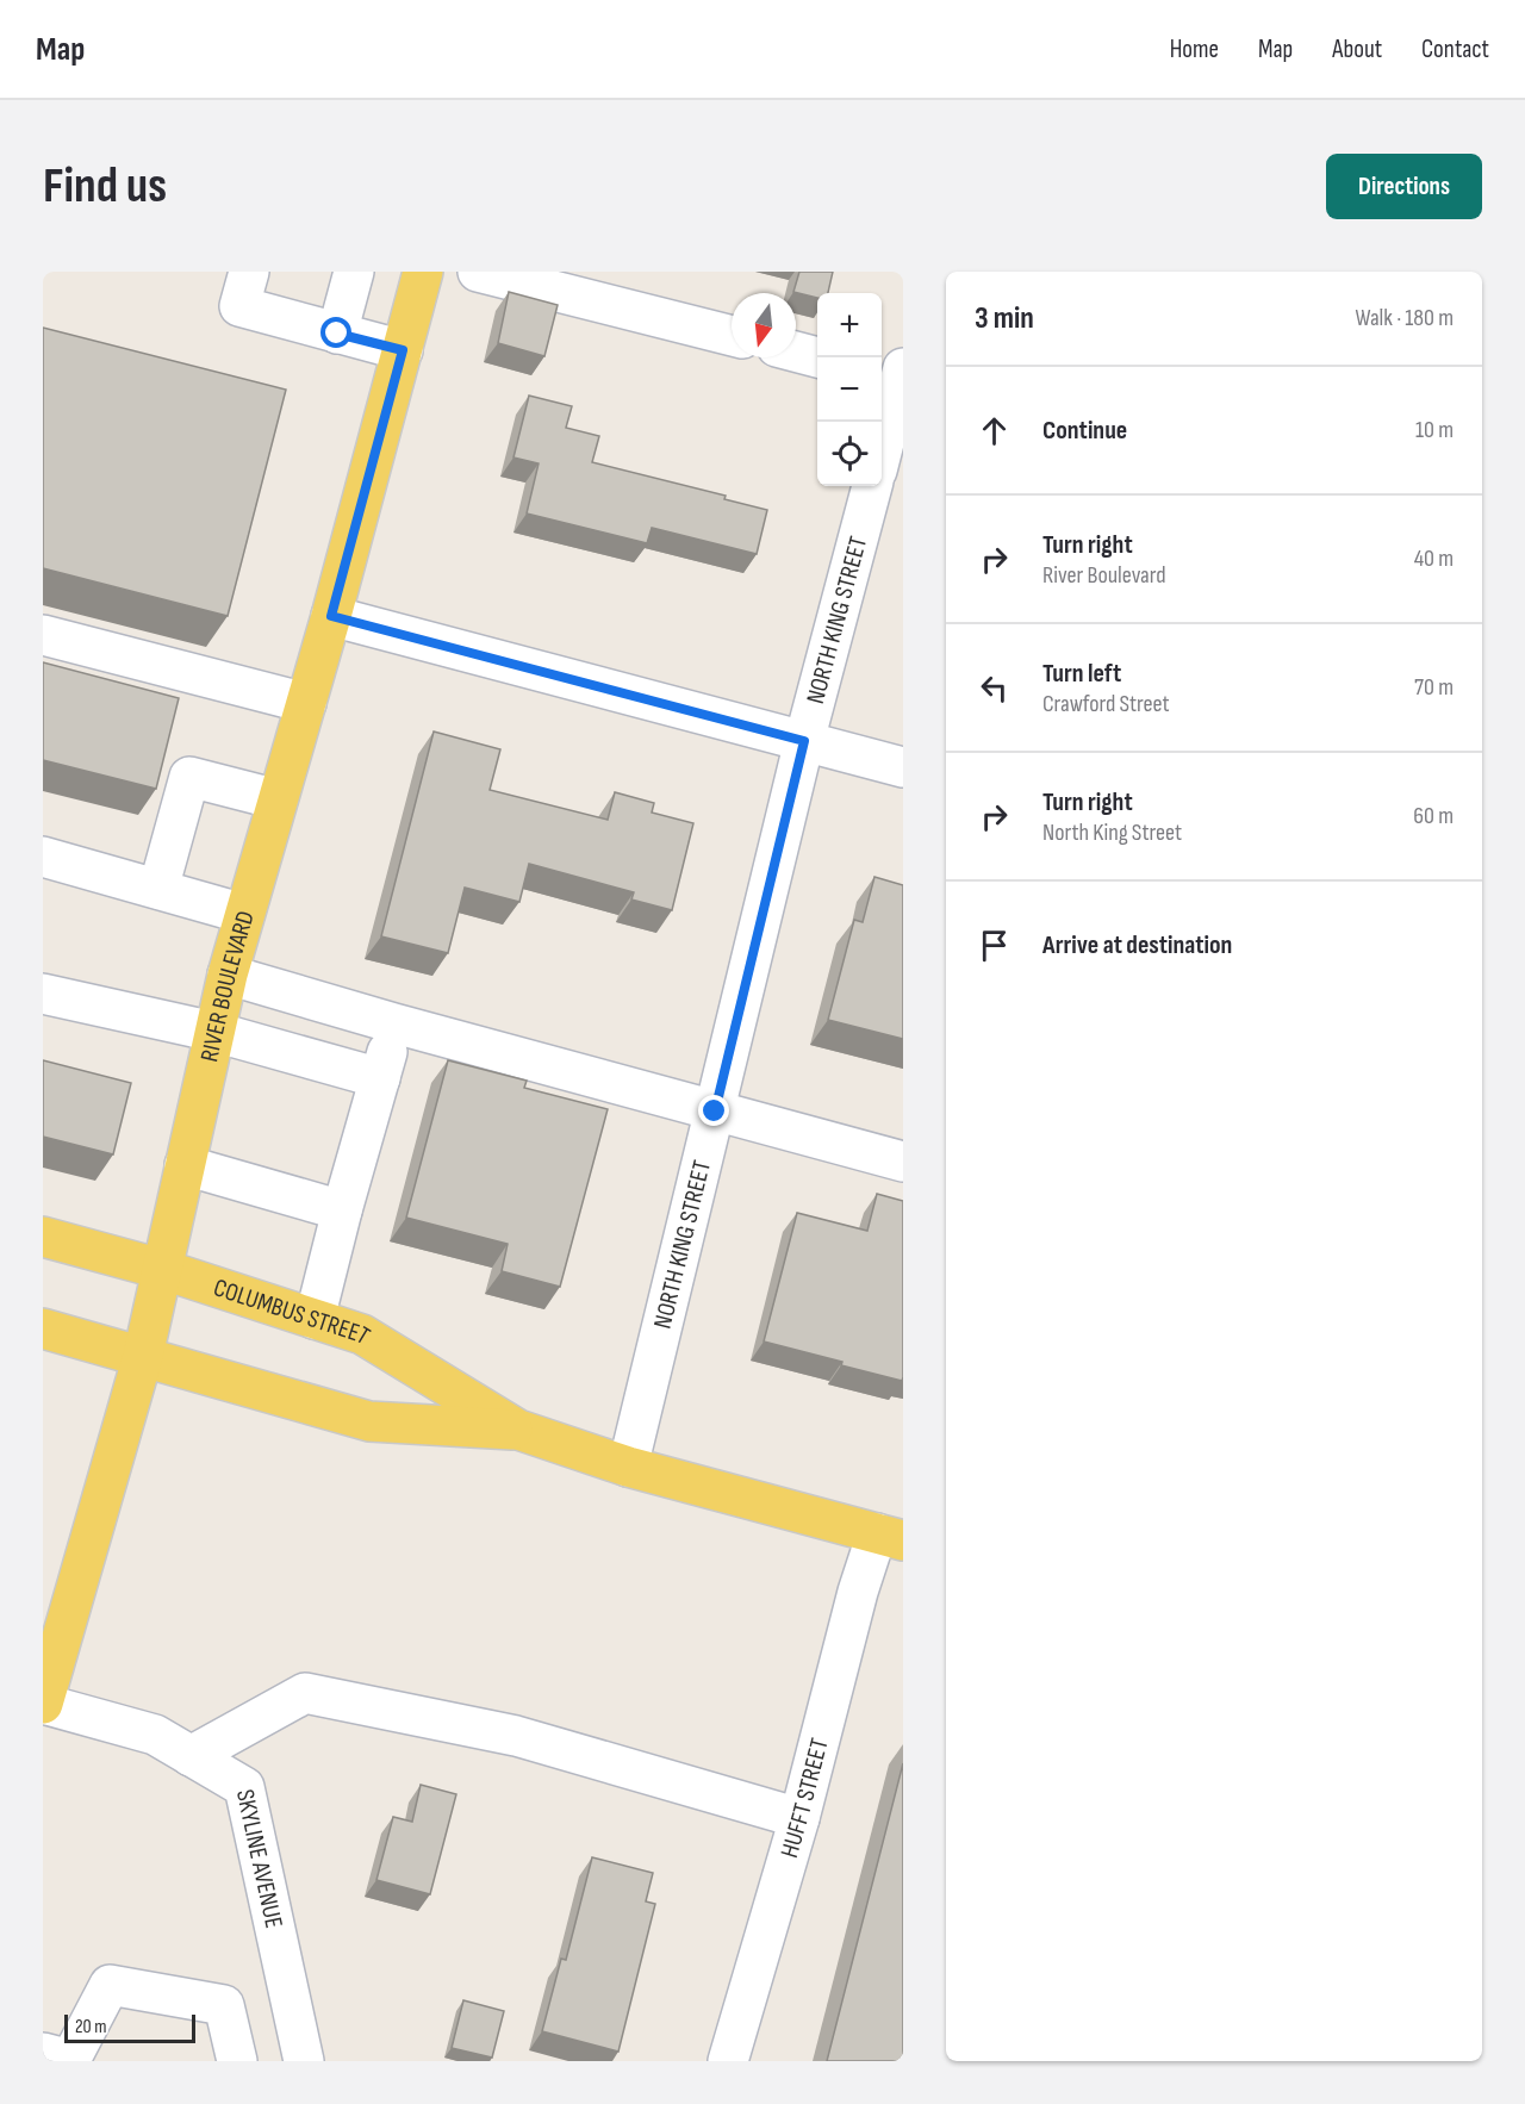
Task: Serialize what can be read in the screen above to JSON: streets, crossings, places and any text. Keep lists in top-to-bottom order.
{
  "streets": {
    "main road": ["RIVER BOULEVARD", "COLUMBUS STREET"],
    "street": ["NORTH KING STREET", "HUFFT STREET", "SKYLINE AVENUE"]
  },
  "crossings": [
    ["NORTH KING STREET", "COLUMBUS STREET"],
    ["RIVER BOULEVARD", "COLUMBUS STREET"],
    ["RIVER BOULEVARD", "SKYLINE AVENUE"],
    ["COLUMBUS STREET", "HUFFT STREET"]
  ],
  "scale_bar": "20 m",
  "north": "bottom",
  "page": {
    "header": "Map",
    "nav": [
      "Home",
      "Map",
      "About",
      "Contact"
    ],
    "buttons": "Directions",
    "title": "Find us",
    "heading": ["3 min", "Walk · 180 m"],
    "map_buttons": ["+", "−"],
    "list": [
      ["Continue", "10 m"],
      ["Turn right", "River Boulevard", "40 m"],
      ["Turn left", "Crawford Street", "70 m"],
      ["Turn right", "North King Street", "60 m"],
      "Arrive at destination"
    ],
    "scale": "20 m"
  }
}
